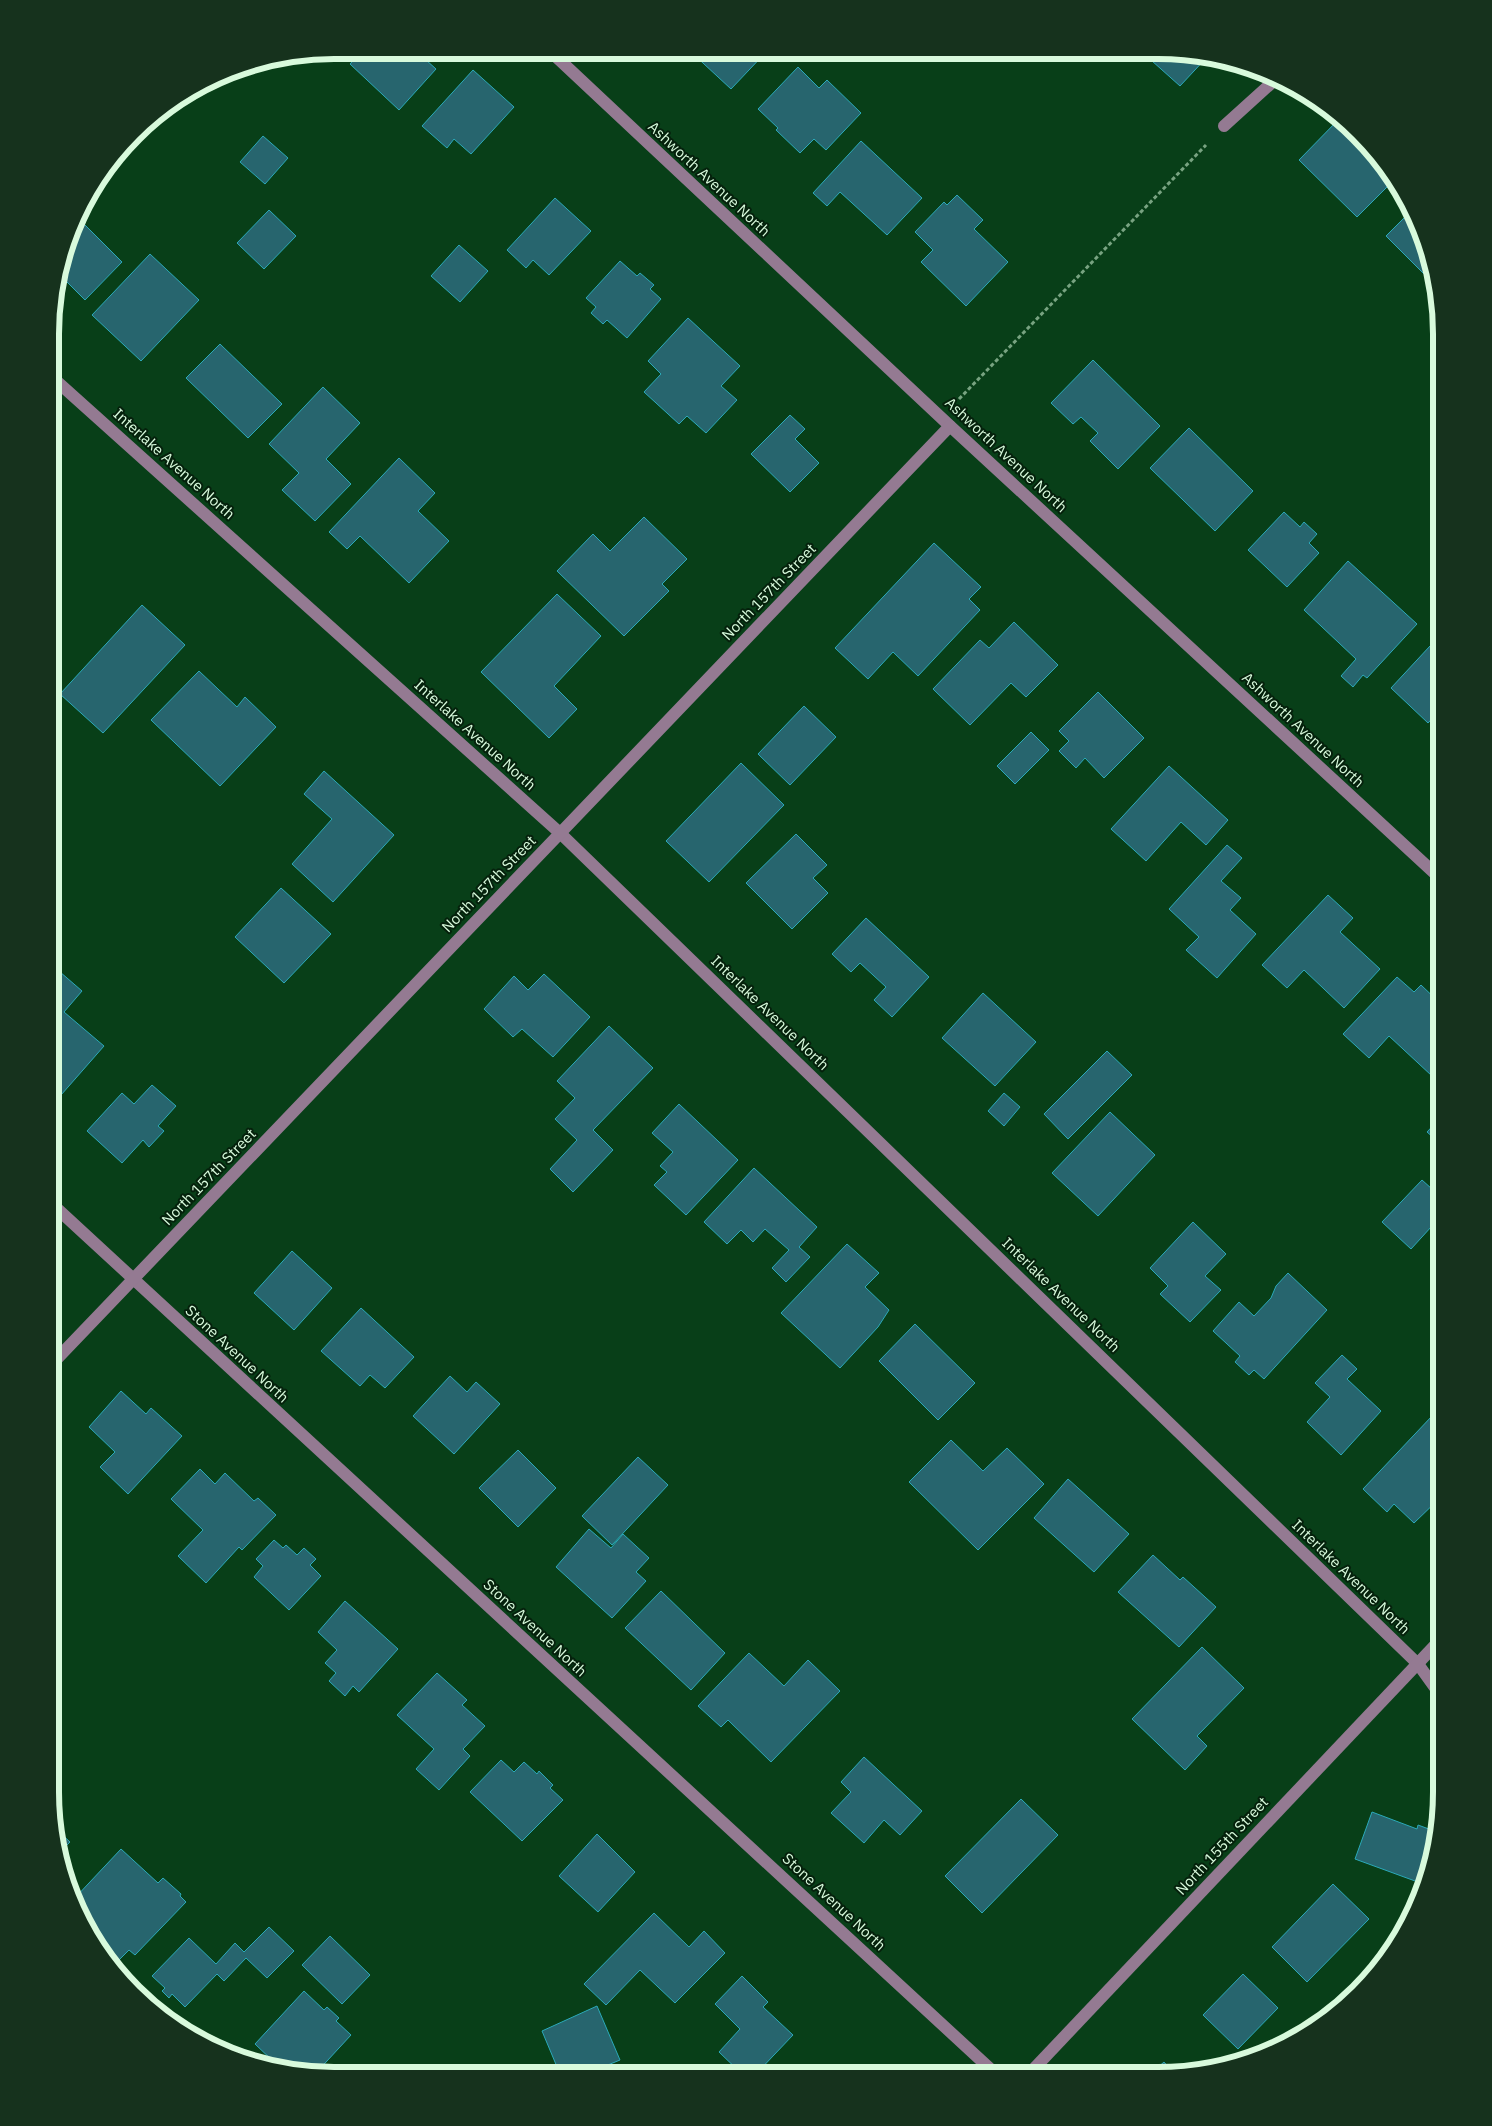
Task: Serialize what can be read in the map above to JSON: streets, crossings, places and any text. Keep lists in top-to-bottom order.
{
  "streets": {
    "street": [
      "Ashworth Avenue North",
      "Interlake Avenue North",
      "North 157th Street",
      "Stone Avenue North",
      "North 155th Street"
    ]
  },
  "crossings": [
    ["Ashworth Avenue North", "North 157th Street"],
    ["Interlake Avenue North", "North 157th Street"],
    ["Interlake Avenue North", "North 155th Street"],
    ["North 157th Street", "Stone Avenue North"]
  ]
}
